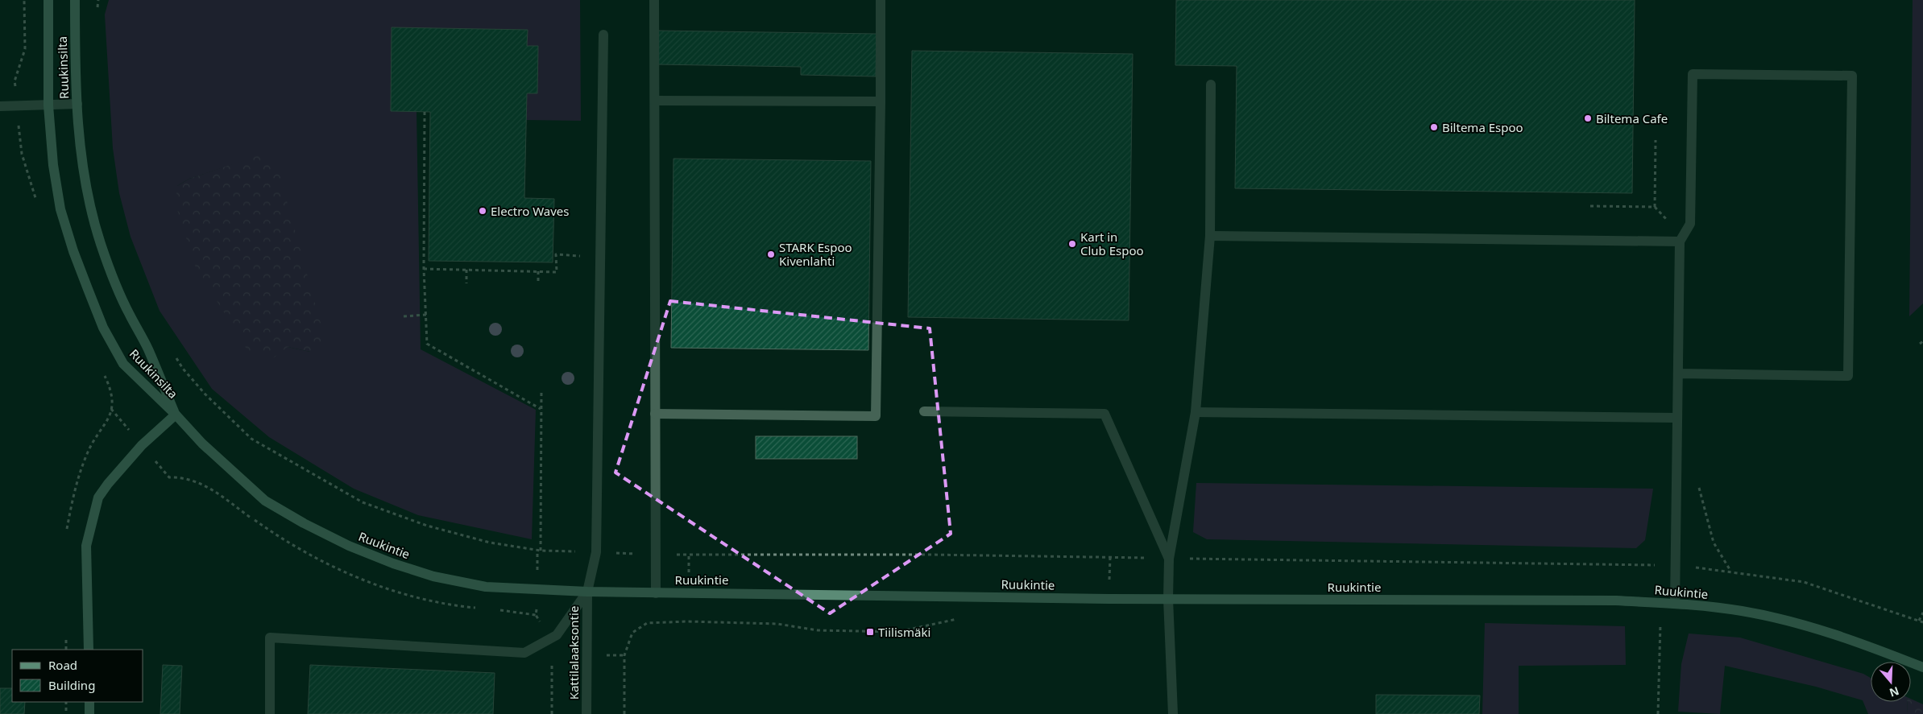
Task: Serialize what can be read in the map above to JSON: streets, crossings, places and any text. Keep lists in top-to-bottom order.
{
  "streets": {
    "street": ["Ruukinsilta", "Ruukintie", "Kattilalaaksontie"]
  },
  "crossings": [
    ["Ruukinsilta", "Ruukintie"],
    ["Ruukintie", "Kattilalaaksontie"]
  ],
  "places": {
    "other": [
      "Biltema Cafe",
      "Biltema Espoo",
      "Electro Waves",
      "Kart in Club Espoo",
      "STARK Espoo Kivenlahti"
    ],
    "transit": ["Tiilismäki"]
  },
  "legend": ["Road", "Building"],
  "north": "bottom"
}
